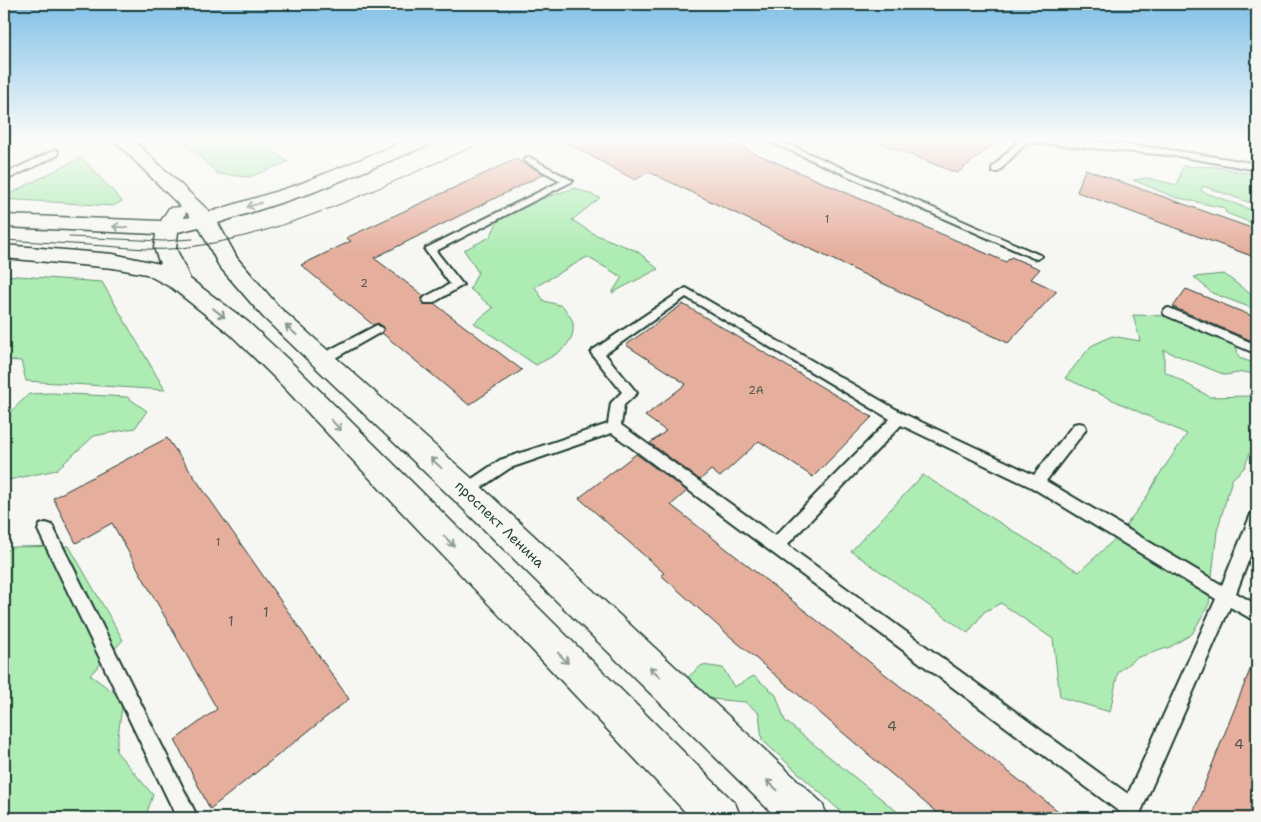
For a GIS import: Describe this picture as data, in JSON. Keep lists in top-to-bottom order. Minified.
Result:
{"streets":{"main road":["проспект Ленина"]},"house_numbers":["1","2","2А","1","1","1","4","4"]}
